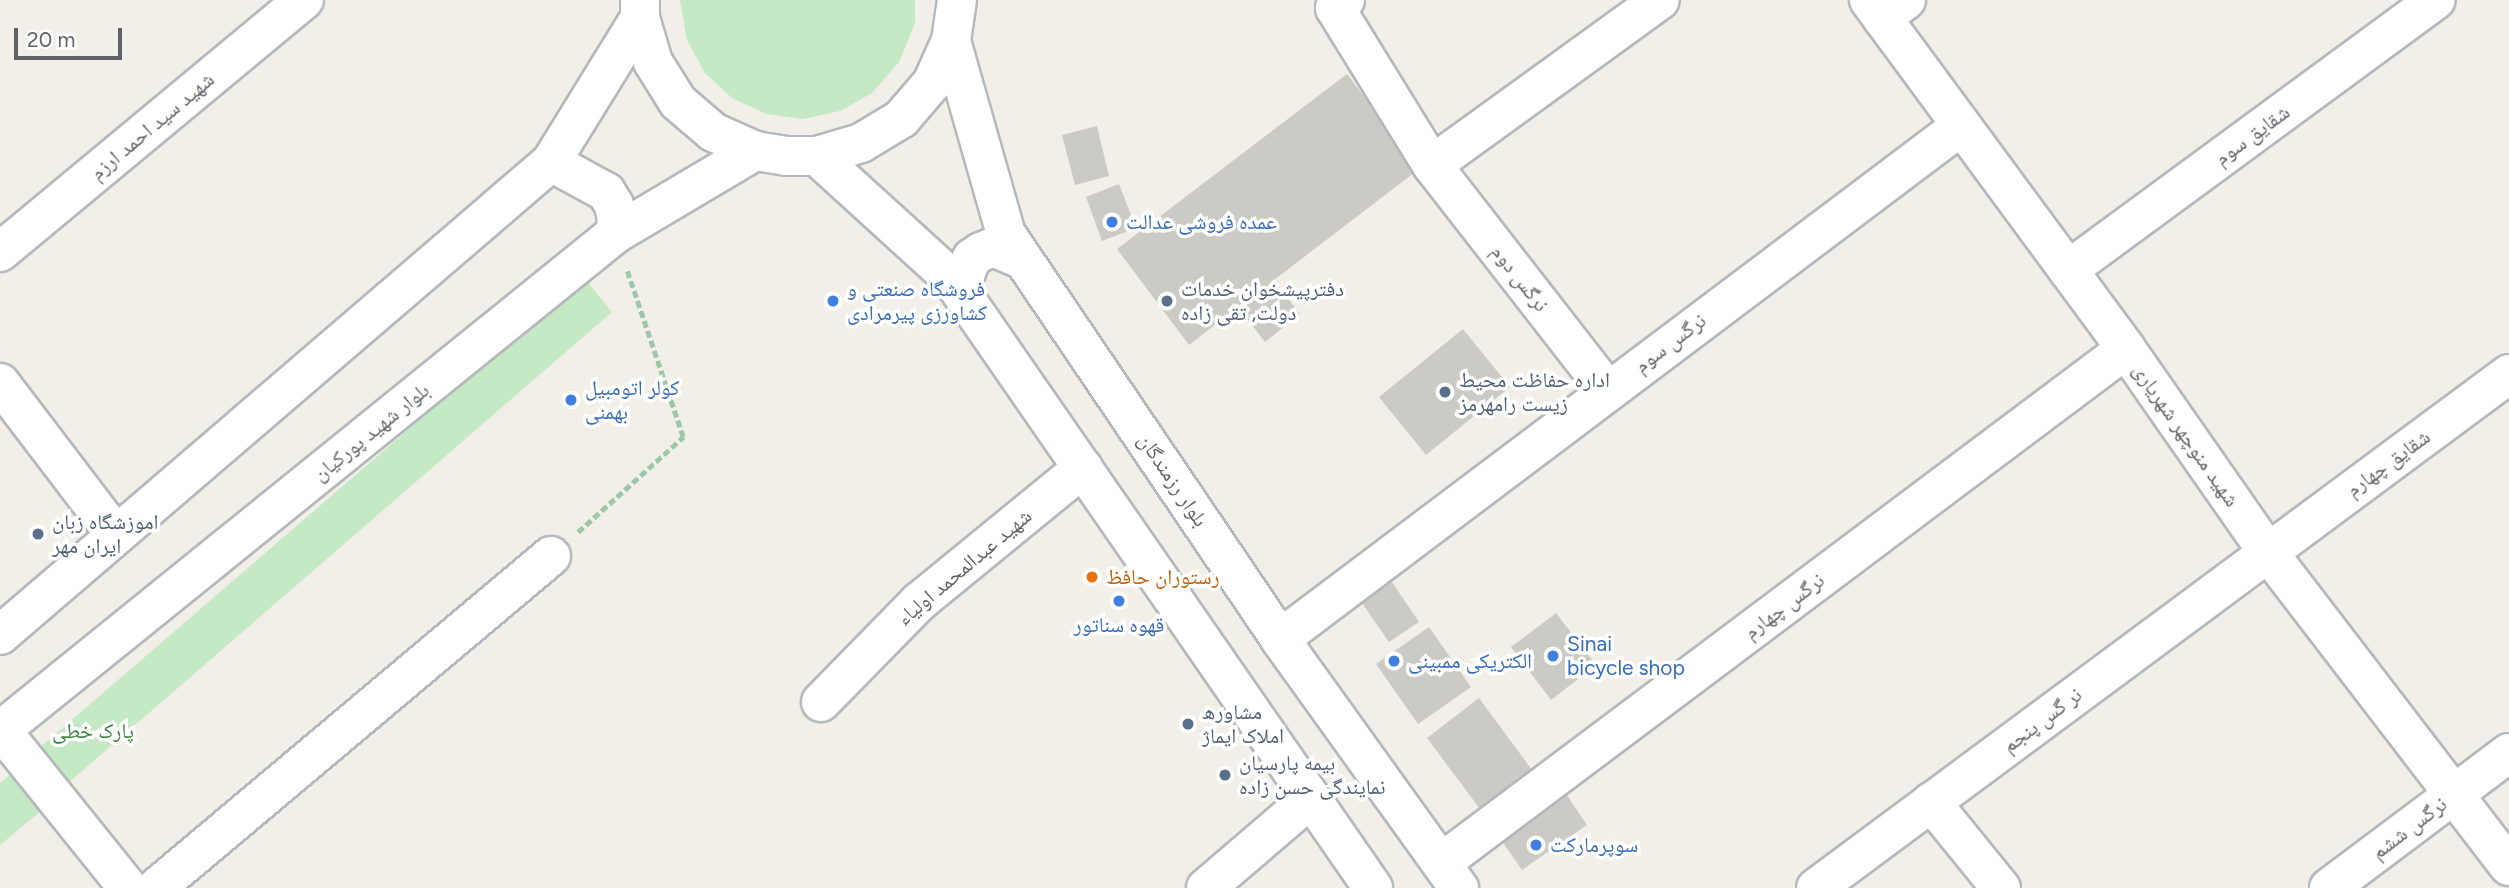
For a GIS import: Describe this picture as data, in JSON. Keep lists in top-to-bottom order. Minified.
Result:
{"streets":{"street":["شهید سید احمد ارزم","شقایق سوم","نرگس دوم","نرگس سوم","بلوار شهید پورکیان","شهید منوچهر شهریاری","شقایق چهارم","بلوار رزمندگان","شهید عبدالمحمد اولیاء","نرگس چهارم","نر گس پنجم","نرگس ششم"]},"crossings":[["شقایق سوم","شهید منوچهر شهریاری"],["نرگس دوم","نرگس سوم"],["نرگس سوم","شهید منوچهر شهریاری"],["نرگس سوم","بلوار رزمندگان"],["شهید منوچهر شهریاری","شقایق چهارم"],["شهید منوچهر شهریاری","نرگس چهارم"],["شهید منوچهر شهریاری","نر گس پنجم"],["شهید منوچهر شهریاری","نرگس ششم"],["شقایق چهارم","نر گس پنجم"],["بلوار رزمندگان","نرگس چهارم"]],"parks":["پارک خطی"],"places":["عمده فروشی عدالت","فروشگاه صنعتی و کشاورزی پیرمرادی","دفترپیشخوان خدمات دولت, تقی زاده","اداره حفاظت محیط زیست رامهرمز","کولر اتومبیل بهمنی","اموزشگاه زبان ایران مهر","رستوران حافظ","قهوه سناتور","Sinai bicycle shop","الکتریکی ممبینی","مشاور‌ه املاک ایماژ","بیمه پارسیان نمایندگی حسن زاده","سوپرمارکت"],"scale_bar":"20 m"}
